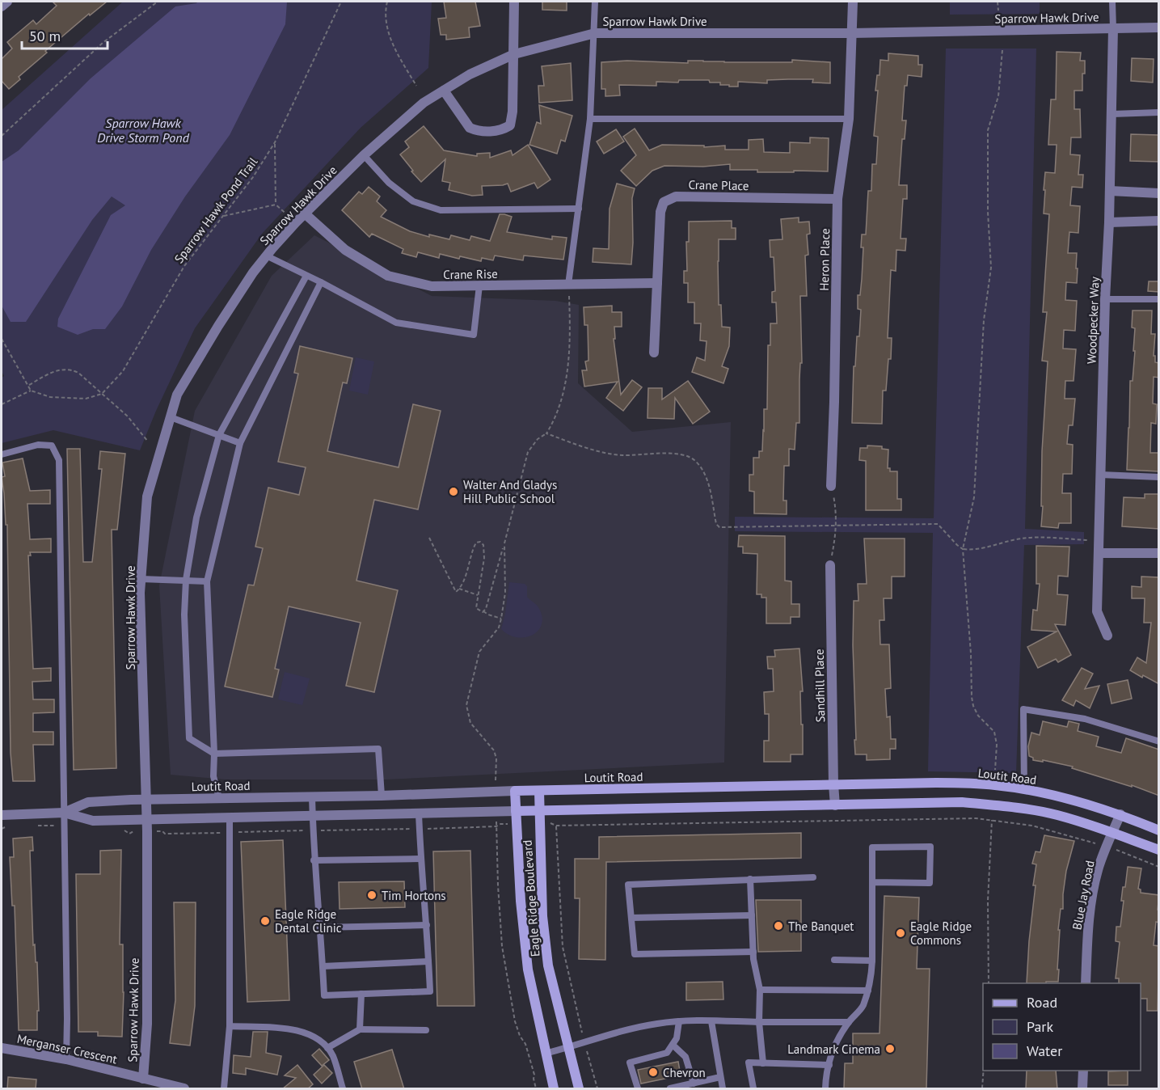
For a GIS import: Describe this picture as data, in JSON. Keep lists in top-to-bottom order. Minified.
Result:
{"streets":{"street":["Sparrow Hawk Drive","Crane Place","Heron Place","Crane Rise","Woodpecker Way","Sandhill Place","Loutit Road","Blue Jay Road","Eagle Ridge Boulevard","Merganser Crescent"],"path":["Sparrow Hawk Pond Trail"]},"crossings":[["Sparrow Hawk Drive","Heron Place"],["Sparrow Hawk Drive","Crane Rise"],["Sparrow Hawk Drive","Woodpecker Way"],["Sparrow Hawk Drive","Loutit Road"],["Sparrow Hawk Drive","Merganser Crescent"],["Crane Place","Heron Place"],["Crane Place","Crane Rise"],["Sandhill Place","Loutit Road"],["Loutit Road","Blue Jay Road"],["Loutit Road","Eagle Ridge Boulevard"]],"water":["Sparrow Hawk Drive Storm Pond"],"places":["Walter And Gladys Hill Public School","Tim Hortons","Eagle Ridge Dental Clinic","The Banquet","Eagle Ridge Commons","Landmark Cinema","Chevron"],"legend":["Road","Park","Water"],"scale_bar":"50 m"}
